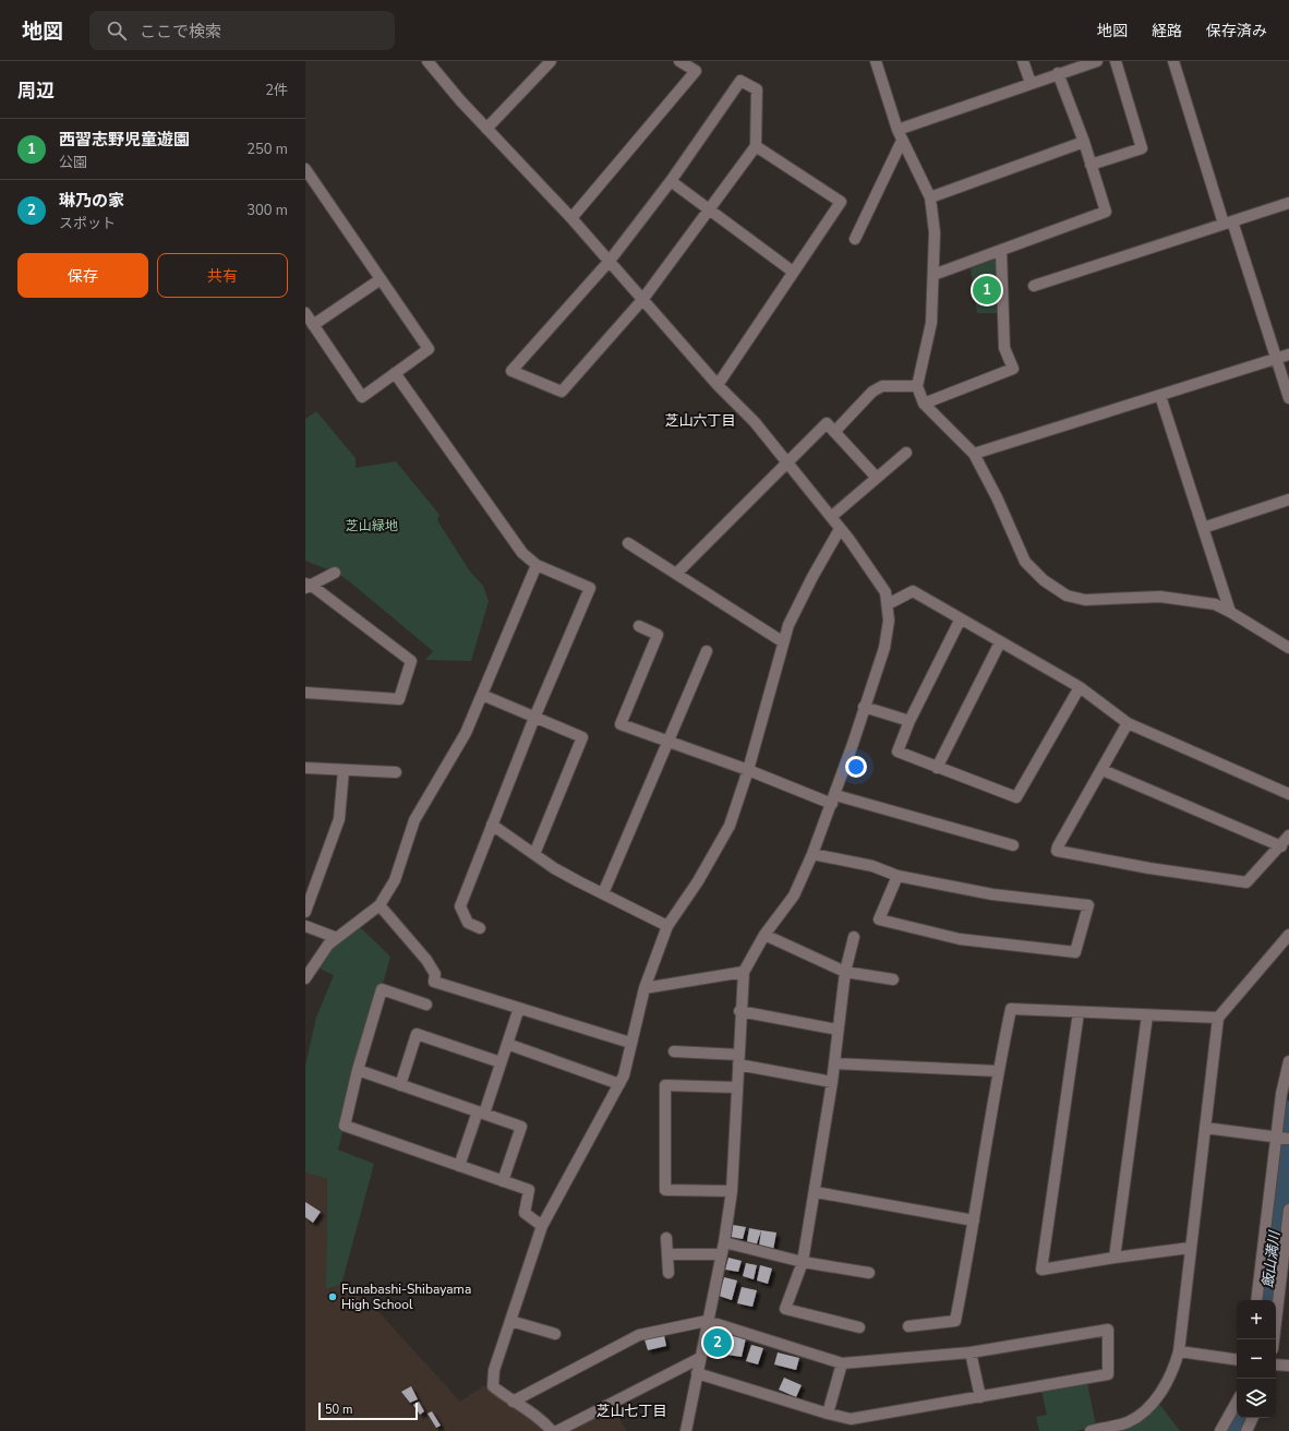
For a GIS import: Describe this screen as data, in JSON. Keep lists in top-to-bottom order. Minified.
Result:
{"districts":["芝山六丁目","芝山七丁目"],"water":["飯山満川"],"parks":["芝山緑地"],"places":["Funabashi-Shibayama High School"],"scale_bar":"50 m","page":{"header":"地図","search":"ここで検索","nav":["地図","経路","保存済み"],"heading":["周辺","2件"],"list":[{"mark":"1","name":"西習志野児童遊園","note":"公園","value":"250 m"},{"mark":"2","name":"琳乃の家","note":"スポット","value":"300 m"}],"buttons":["保存","共有"],"pins":["1","2"],"map_buttons":["+","−"],"scale":"50 m"}}
